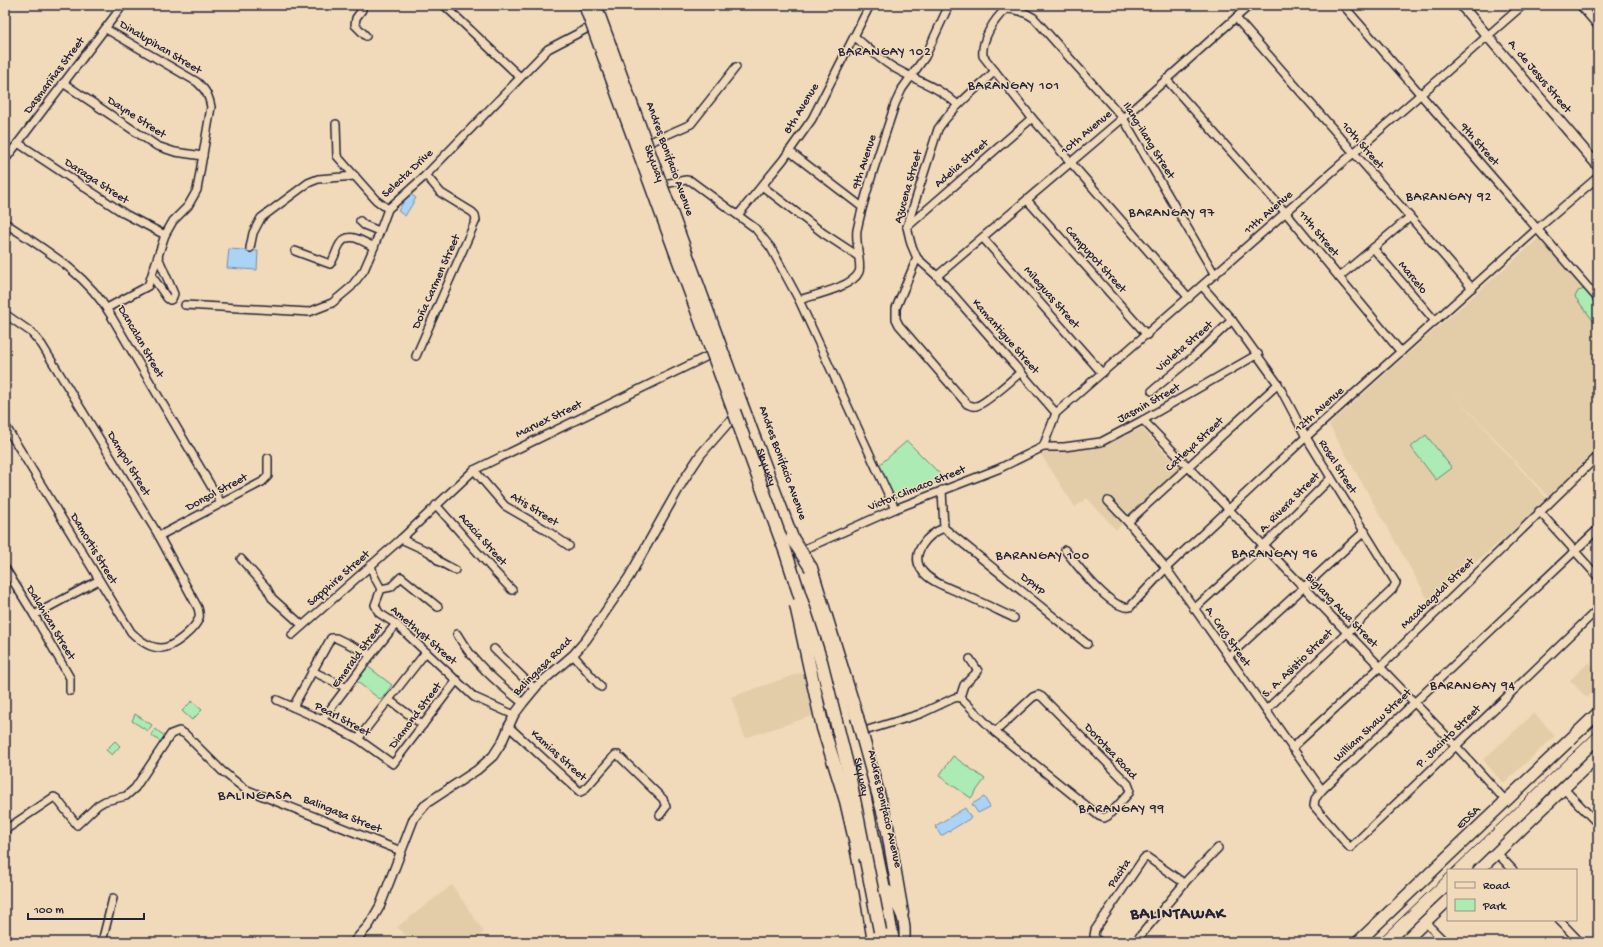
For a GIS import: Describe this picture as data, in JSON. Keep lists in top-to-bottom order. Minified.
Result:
{"streets":{"highway":["Skyway","EDSA"],"main road":["A. de Jesus Street","Andres Bonifacio Avenue"],"street":["Dinalupihan Street","Dasmariñas Street","8th Avenue","Dayne Street","10th Avenue","Ilang-ilang Street","9th Street","10th Street","9th Avenue","Adelia Street","Selecta Drive","Daraga Street","Azucena Street","11th Avenue","11th Street","Campupot Street","Marcelo","Doña Carmen Street","Mileguas Street","Kamantigue Street","Dancalan Street","Violeta Street","Jasmin Street","12th Avenue","Marvex Street","Catleya Street","Dampol Street","Rosal Street","Victor Climaco Street","Donsol Street","A. Rivera Street","Atis Street","Acacia Street","Damortis Street","Sapphire Street","DPHP","Macabagdal Street","Biglang Awa Street","Dalahican Street","Amethyst Street","A. Cruz Street","Emerald Street","S. A. Asistio Street","Balingasa Road","Diamond Street","Pearl Street","William Shaw Street","P. Jacinto Street","Dorotea Road","Kamias Street","Balingasa Street","Pacita"]},"crossings":[["Dinalupihan Street","Dasmariñas Street"],["Dinalupihan Street","Dayne Street"],["Dinalupihan Street","Daraga Street"],["Dinalupihan Street","Dancalan Street"],["Dasmariñas Street","Dayne Street"],["Dasmariñas Street","Daraga Street"],["A. de Jesus Street","11th Avenue"],["10th Avenue","Ilang-ilang Street"],["10th Avenue","10th Street"],["10th Avenue","11th Street"],["10th Avenue","Campupot Street"],["10th Avenue","Mileguas Street"],["10th Avenue","Kamantigue Street"],["Ilang-ilang Street","Azucena Street"],["Ilang-ilang Street","11th Avenue"],["9th Street","11th Avenue"],["9th Street","12th Avenue"],["10th Street","11th Avenue"],["10th Street","12th Avenue"],["Andres Bonifacio Avenue","Selecta Drive"],["Andres Bonifacio Avenue","Marvex Street"],["Andres Bonifacio Avenue","Victor Climaco Street"],["Adelia Street","Azucena Street"],["Selecta Drive","Doña Carmen Street"],["Azucena Street","Kamantigue Street"],["11th Avenue","11th Street"],["11th Avenue","Campupot Street"],["11th Avenue","Mileguas Street"],["11th Avenue","Kamantigue Street"],["11th Avenue","Jasmin Street"],["11th Avenue","Rosal Street"],["11th Avenue","Victor Climaco Street"],["11th Street","12th Avenue"],["Marcelo","12th Avenue"],["Dancalan Street","Donsol Street"],["Violeta Street","Rosal Street"],["Jasmin Street","Rosal Street"],["Jasmin Street","Victor Climaco Street"],["Jasmin Street","Biglang Awa Street"],["12th Avenue","Rosal Street"],["12th Avenue","Biglang Awa Street"],["12th Avenue","A. Cruz Street"],["Marvex Street","Atis Street"],["Marvex Street","Acacia Street"],["Marvex Street","Sapphire Street"],["Catleya Street","Rosal Street"],["Catleya Street","Biglang Awa Street"],["Catleya Street","A. Cruz Street"],["Dampol Street","Donsol Street"],["Dampol Street","Damortis Street"],["Rosal Street","A. Rivera Street"],["Rosal Street","S. A. Asistio Street"],["A. Rivera Street","Biglang Awa Street"],["A. Rivera Street","A. Cruz Street"],["Macabagdal Street","Biglang Awa Street"],["Macabagdal Street","A. Cruz Street"],["Biglang Awa Street","S. A. Asistio Street"],["Biglang Awa Street","William Shaw Street"],["Biglang Awa Street","P. Jacinto Street"],["Biglang Awa Street","EDSA"],["Amethyst Street","Emerald Street"],["Amethyst Street","Balingasa Road"],["Amethyst Street","Diamond Street"],["A. Cruz Street","S. A. Asistio Street"],["A. Cruz Street","William Shaw Street"],["Emerald Street","Pearl Street"],["Balingasa Road","Kamias Street"],["Balingasa Road","Balingasa Street"],["Diamond Street","Pearl Street"],["William Shaw Street","P. Jacinto Street"]],"districts":["BARANGAY 102","BARANGAY 101","BARANGAY 92","BARANGAY 97","BARANGAY 96","BARANGAY 100","BARANGAY 94","BALINGASA","BARANGAY 99","BALINTAWAK"],"legend":["Road","Park"],"scale_bar":"100 m"}
